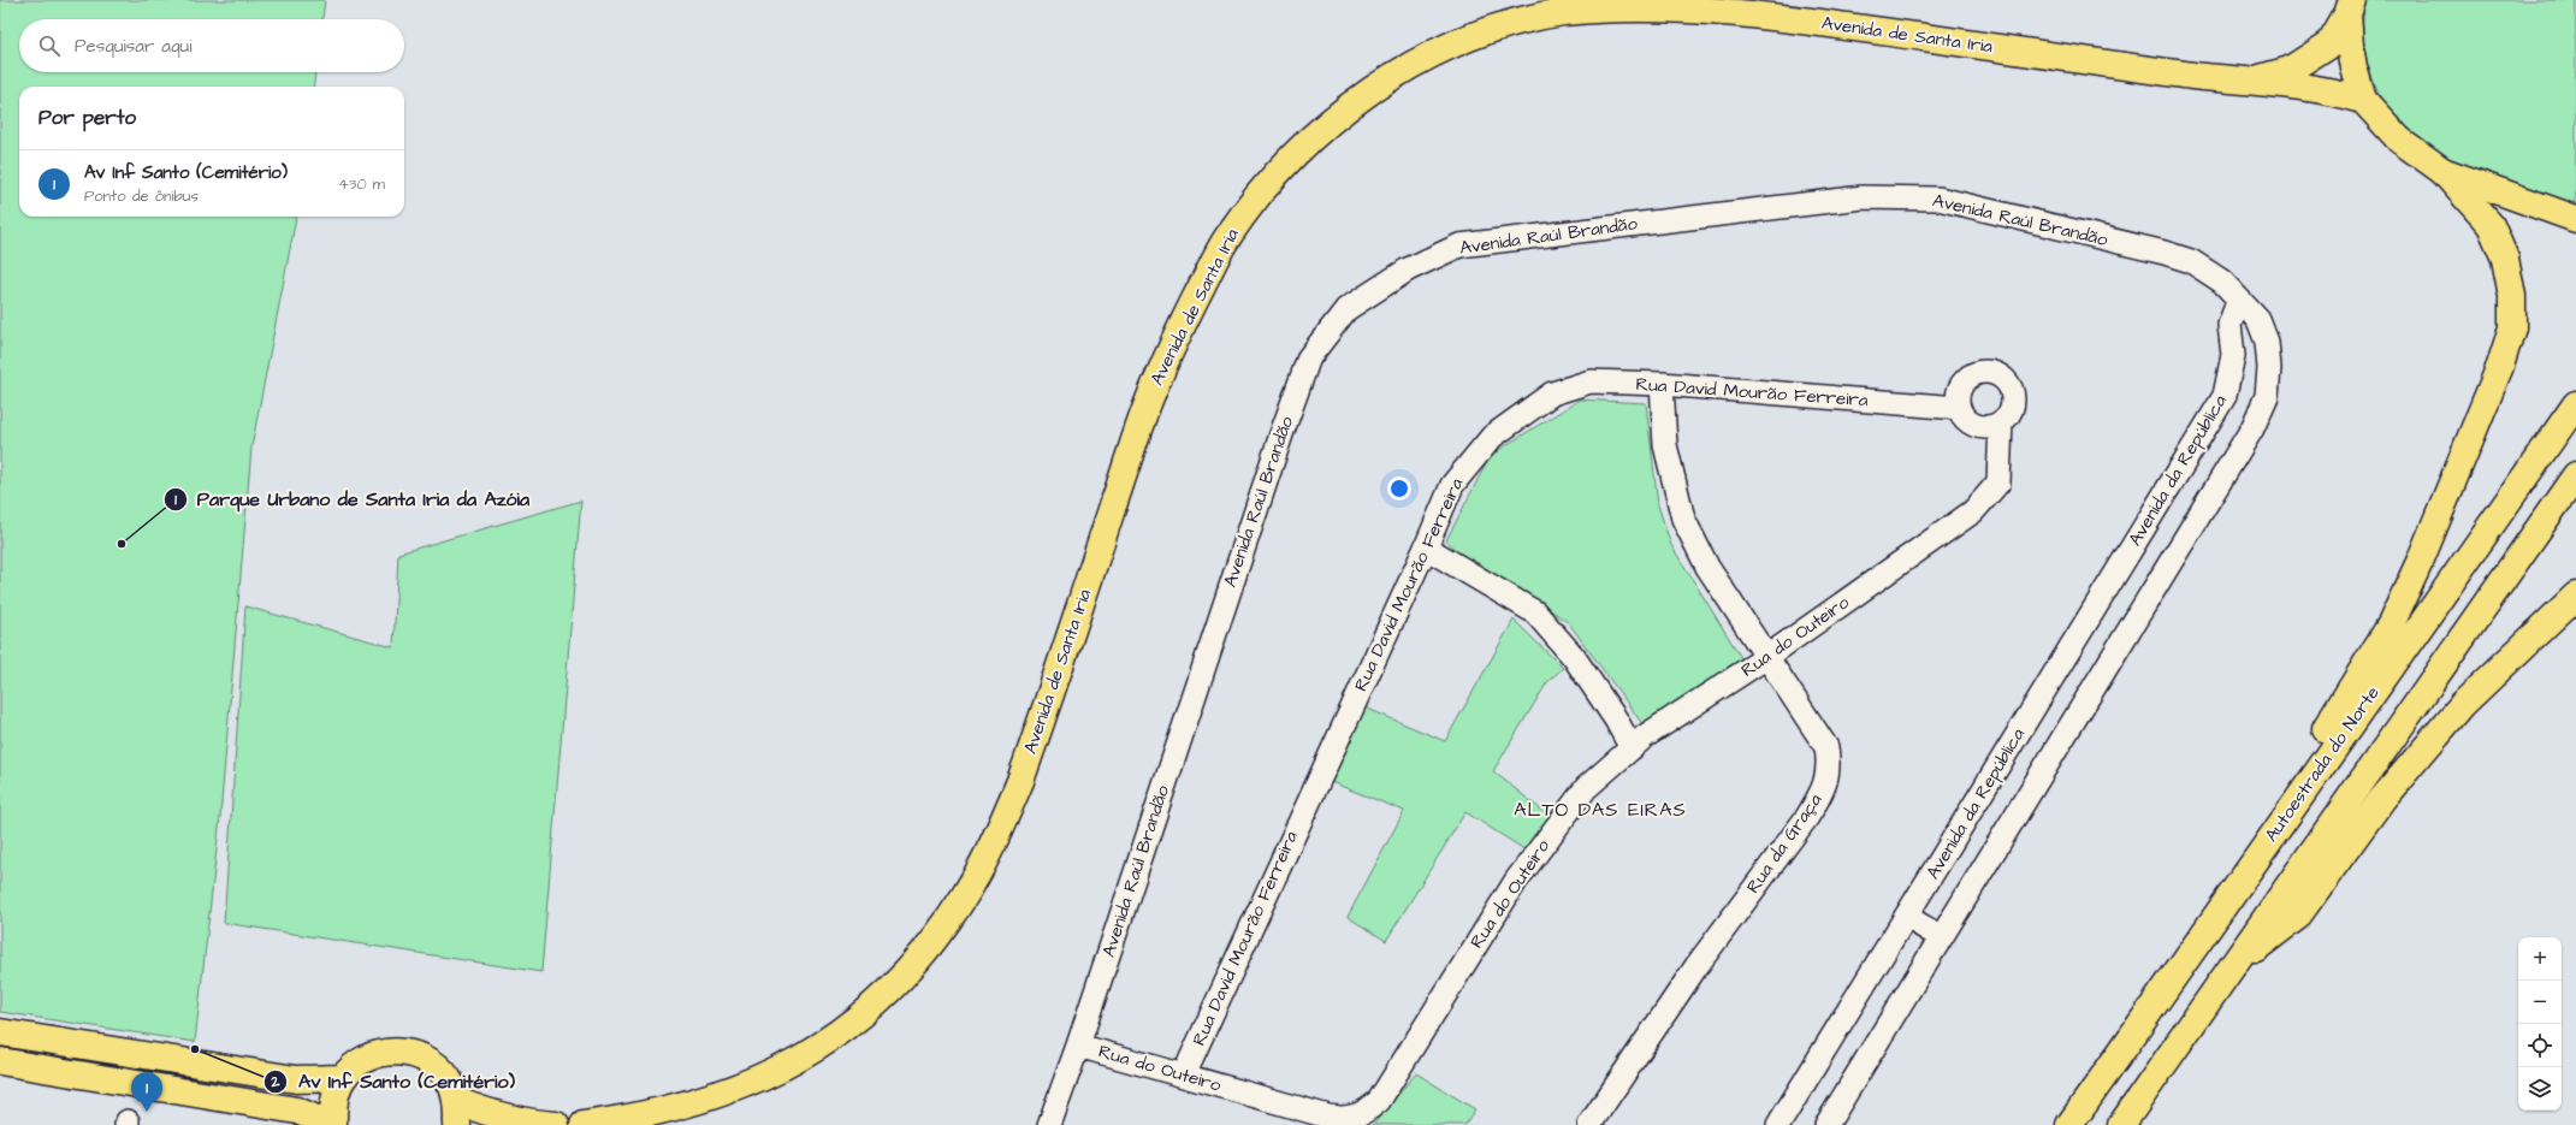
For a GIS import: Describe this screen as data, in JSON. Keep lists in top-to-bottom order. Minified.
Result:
{"streets":{"main road":["Avenida de Santa Iria","Autoestrada do Norte"],"street":["Avenida Raúl Brandão","Rua David Mourão Ferreira","Avenida da República","Rua do Outeiro","Rua da Graça"]},"crossings":[["Avenida Raúl Brandão","Avenida da República"],["Avenida Raúl Brandão","Rua do Outeiro"],["Rua David Mourão Ferreira","Rua do Outeiro"],["Rua David Mourão Ferreira","Rua da Graça"],["Rua do Outeiro","Rua da Graça"]],"districts":["ALTO DAS EIRAS"],"places":["Parque Urbano de Santa Iria da Azóia","Av Inf Santo (Cemitério)"],"page":{"search":"Pesquisar aqui","heading":"Por perto","list":[{"mark":"1","name":"Av Inf Santo (Cemitério)","note":"Ponto de ônibus","value":"430 m"}],"map_buttons":["+","−"],"pins":"1"}}
